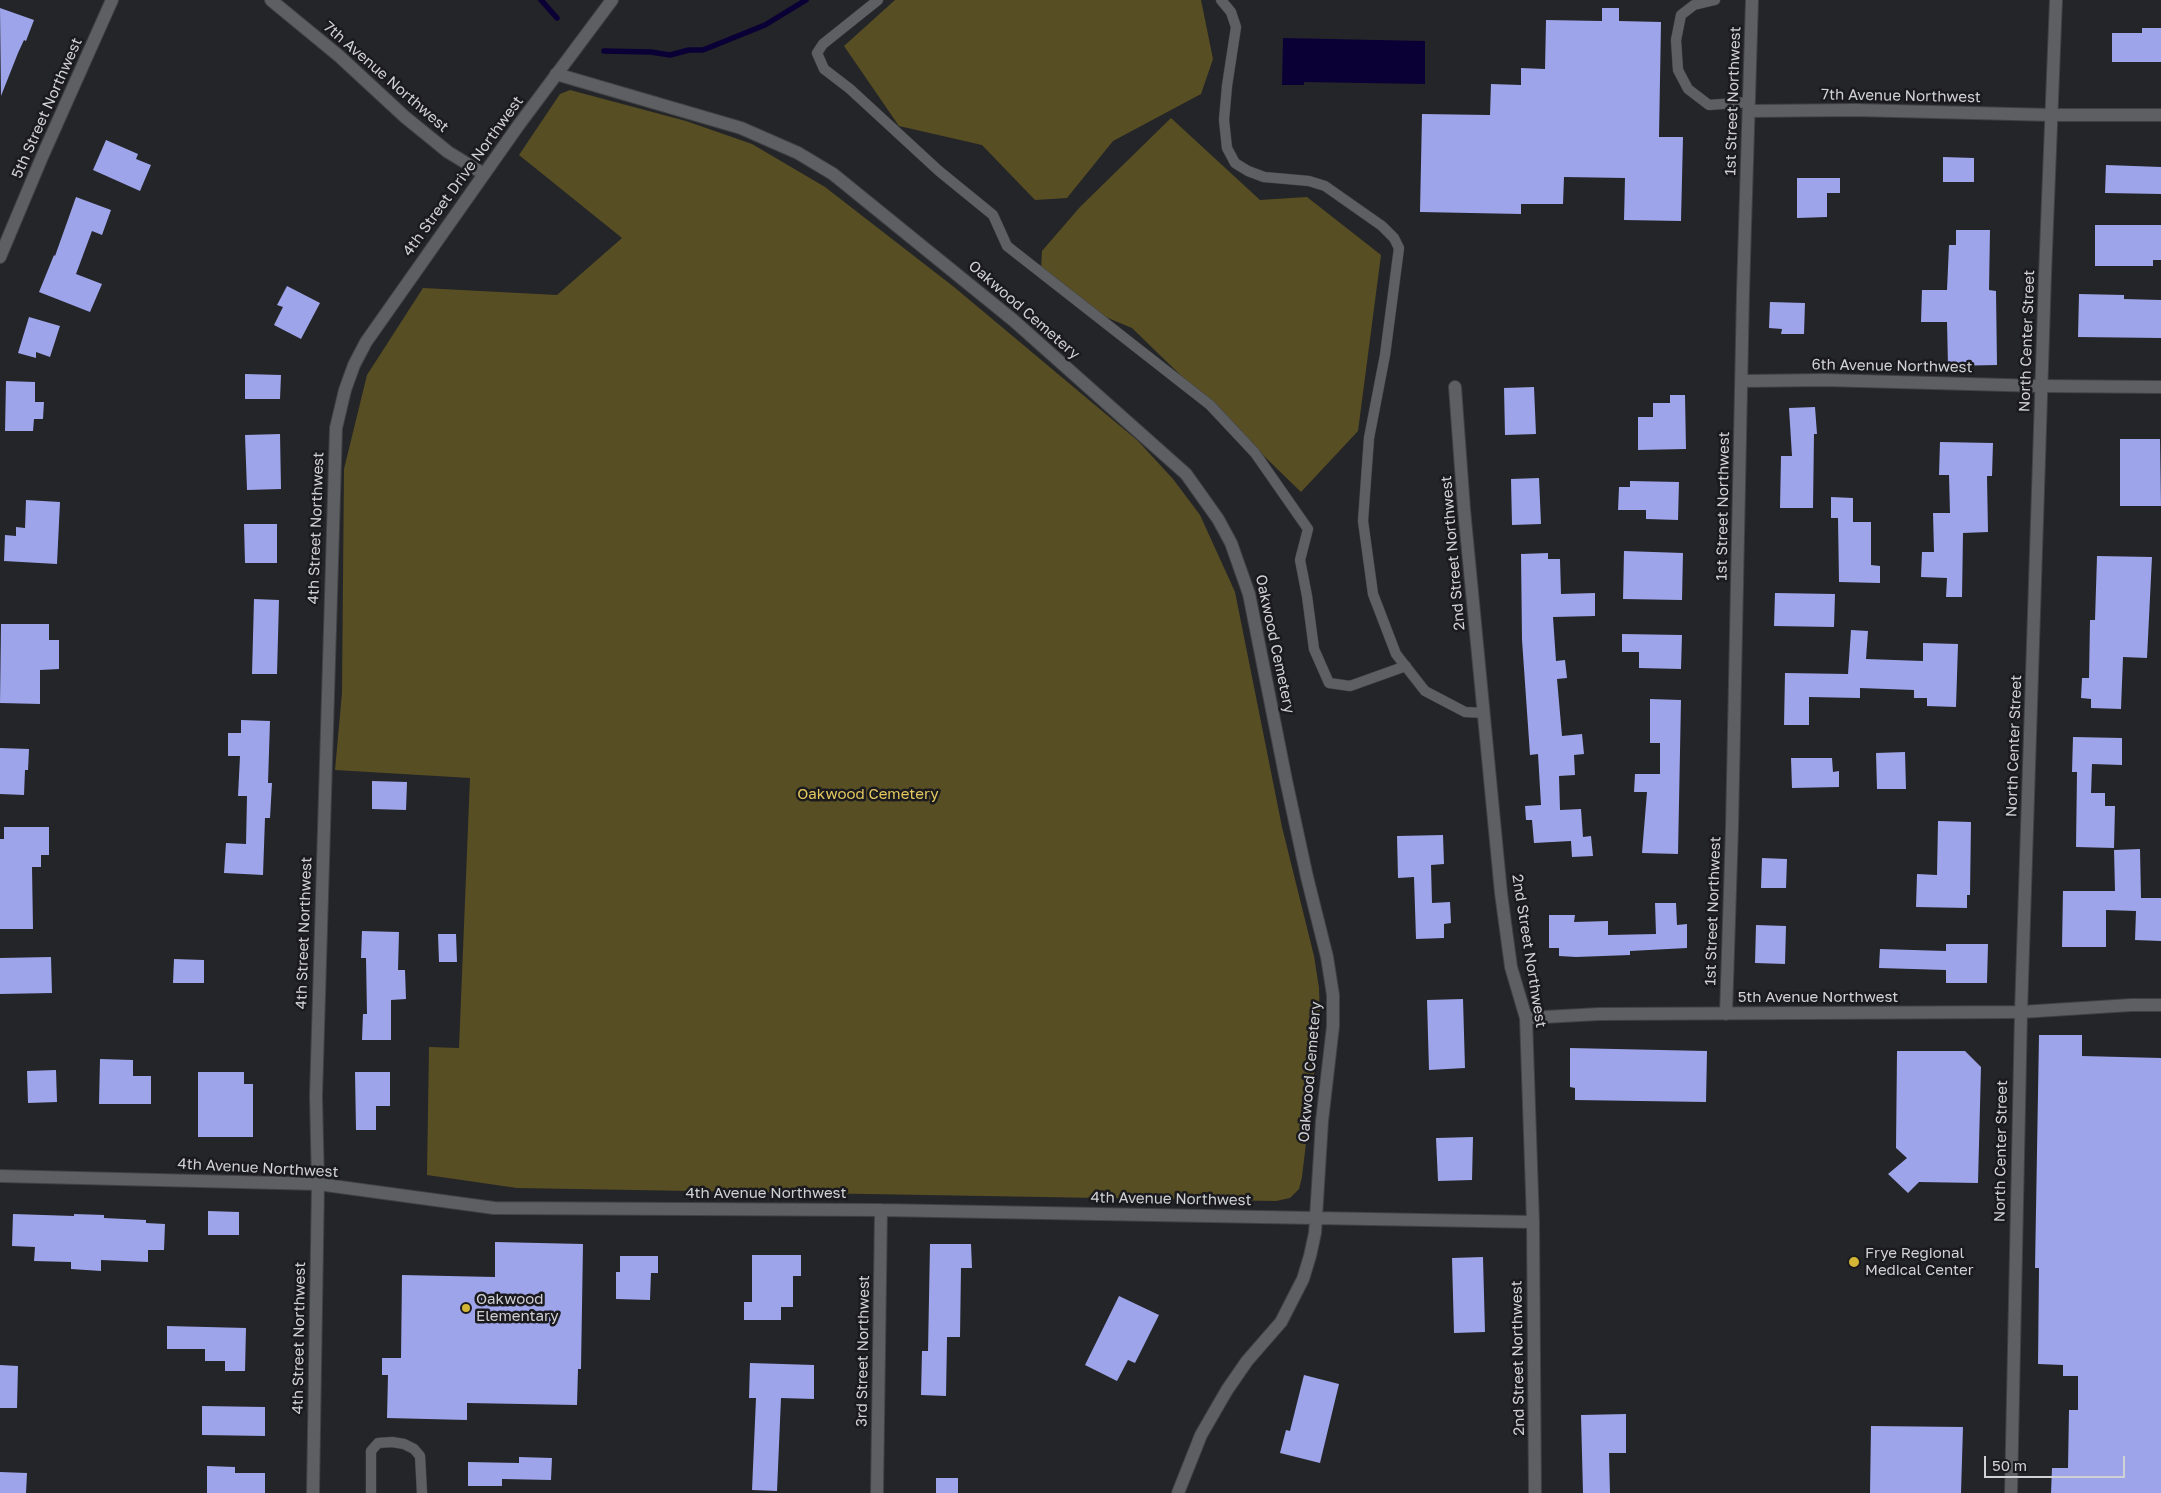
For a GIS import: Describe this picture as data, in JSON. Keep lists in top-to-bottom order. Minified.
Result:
{"streets":{"street":["7th Avenue Northwest","1st Street Northwest","5th Street Northwest","4th Street Drive Northwest","Oakwood Cemetery","North Center Street","6th Avenue Northwest","4th Street Northwest","2nd Street Northwest","5th Avenue Northwest","4th Avenue Northwest","3rd Street Northwest"]},"crossings":[["7th Avenue Northwest","1st Street Northwest"],["7th Avenue Northwest","4th Street Drive Northwest"],["7th Avenue Northwest","North Center Street"],["1st Street Northwest","6th Avenue Northwest"],["1st Street Northwest","5th Avenue Northwest"],["4th Street Drive Northwest","Oakwood Cemetery"],["4th Street Drive Northwest","4th Street Northwest"],["Oakwood Cemetery","4th Avenue Northwest"],["North Center Street","6th Avenue Northwest"],["North Center Street","5th Avenue Northwest"],["4th Street Northwest","4th Avenue Northwest"],["2nd Street Northwest","5th Avenue Northwest"],["2nd Street Northwest","4th Avenue Northwest"],["4th Avenue Northwest","3rd Street Northwest"]],"parks":["Oakwood Cemetery"],"places":["Frye Regional Medical Center","Oakwood Elementary"],"scale_bar":"50 m"}
